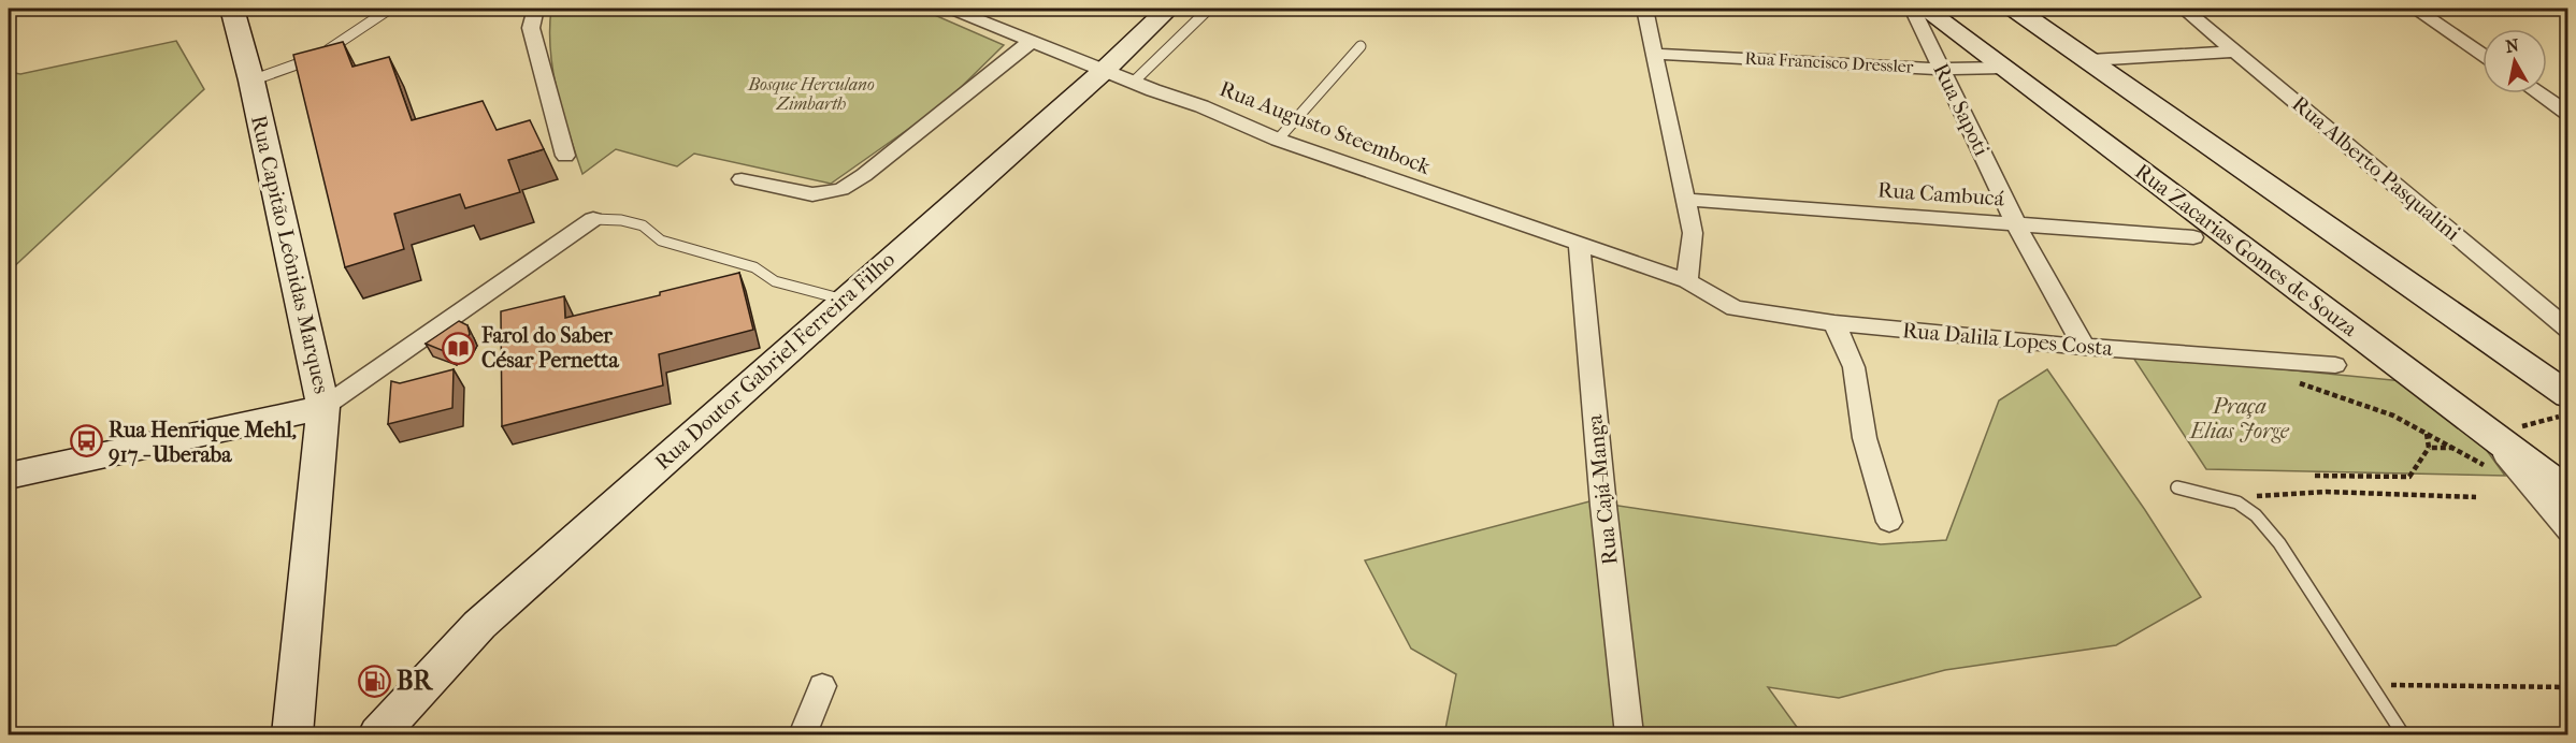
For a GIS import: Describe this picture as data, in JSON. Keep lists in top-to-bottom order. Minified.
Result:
{"streets":{"main road":["Rua Zacarias Gomes de Souza","Rua Capitão Leônidas Marques","Rua Doutor Gabriel Ferreira Filho"],"street":["Rua Francisco Dressler","Rua Sapoti","Rua Augusto Steembock","Rua Alberto Pasqualini","Rua Cambucá","Rua Dalila Lopes Costa","Rua Cajá-Manga"]},"crossings":[["Rua Francisco Dressler","Rua Sapoti"],["Rua Francisco Dressler","Rua Zacarias Gomes de Souza"],["Rua Sapoti","Rua Cambucá"],["Rua Sapoti","Rua Dalila Lopes Costa"],["Rua Augusto Steembock","Rua Dalila Lopes Costa"],["Rua Augusto Steembock","Rua Doutor Gabriel Ferreira Filho"],["Rua Augusto Steembock","Rua Cajá-Manga"]],"parks":["Bosque Herculano Zimbarth","Praça Elias Jorge"],"places":{"library":["Farol do Saber César Pernetta"],"bus stop":["Rua Henrique Mehl, 917 - Uberaba"],"fuel station":["BR"]},"north":"top"}
